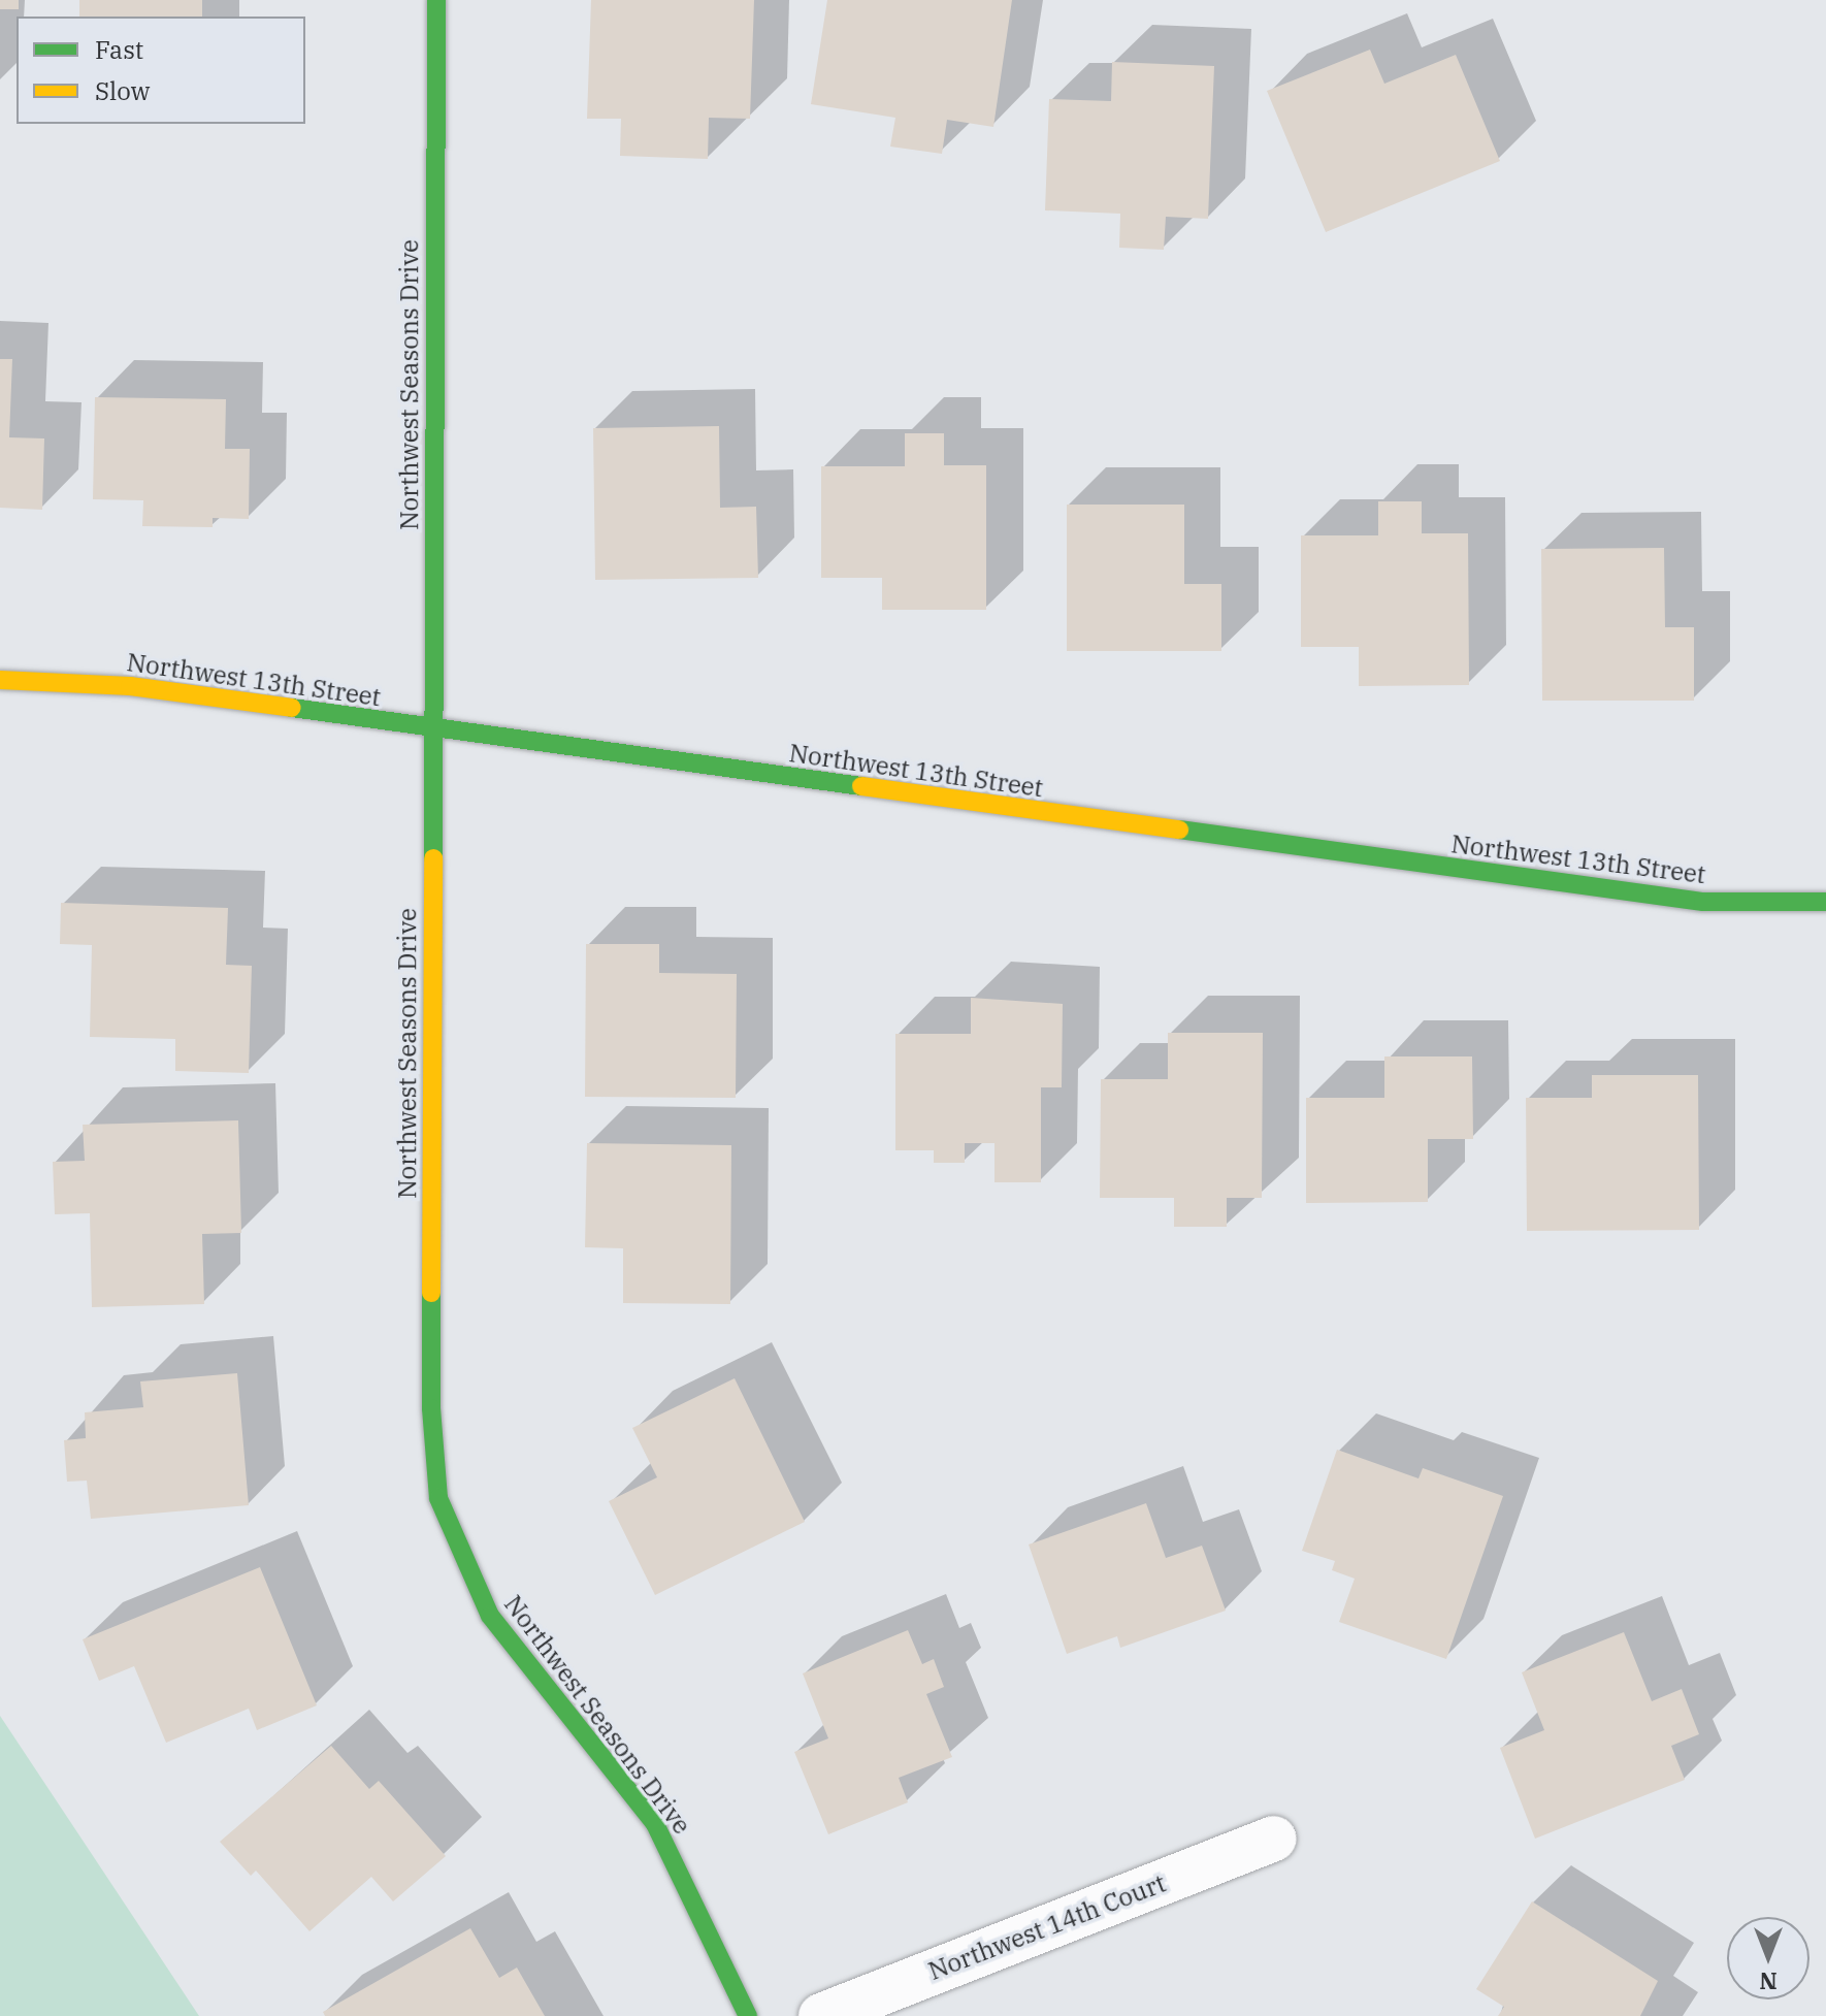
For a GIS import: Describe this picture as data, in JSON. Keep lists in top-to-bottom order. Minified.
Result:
{"streets":{"street":["Northwest Seasons Drive","Northwest 13th Street","Northwest 14th Court"]},"crossings":[["Northwest Seasons Drive","Northwest 13th Street"]],"legend":["Fast","Slow"],"north":"bottom"}
